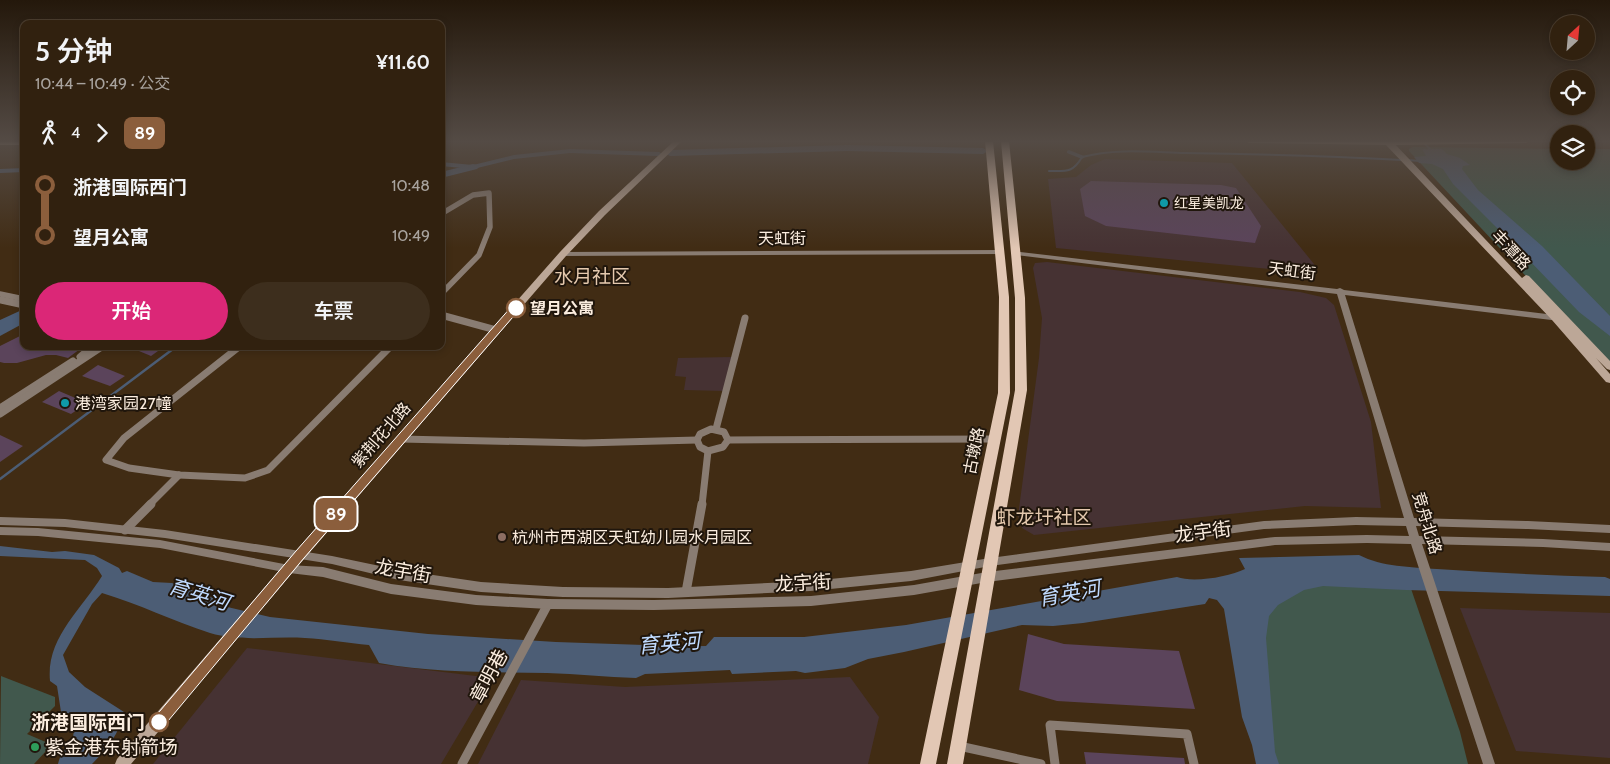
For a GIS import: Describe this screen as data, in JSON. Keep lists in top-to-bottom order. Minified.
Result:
{"streets":{"main road":["丰潭路","紫荆花北路","古墩路"],"street":["天虹街","竞舟北路","龙宇街","章明巷"]},"crossings":[["天虹街","丰潭路"],["天虹街","紫荆花北路"],["天虹街","古墩路"],["天虹街","竞舟北路"],["紫荆花北路","龙宇街"],["古墩路","龙宇街"],["竞舟北路","龙宇街"],["龙宇街","章明巷"]],"districts":["水月社区","虾龙圩社区"],"water":["育英河"],"places":["红星美凯龙","望月公寓","港湾家园27幢","杭州市西湖区天虹幼儿园水月园区","浙港国际西门","紫金港东射箭场"],"lines":["bus line 89"],"north":"top right","page":{"on_map":"89","heading":["5 分钟","10:44 – 10:49 · 公交","¥11.60"],"legs":["4","89"],"list":[{"name":"浙港国际西门","value":"10:48"},{"name":"望月公寓","value":"10:49"}],"buttons":["开始","车票"]}}
